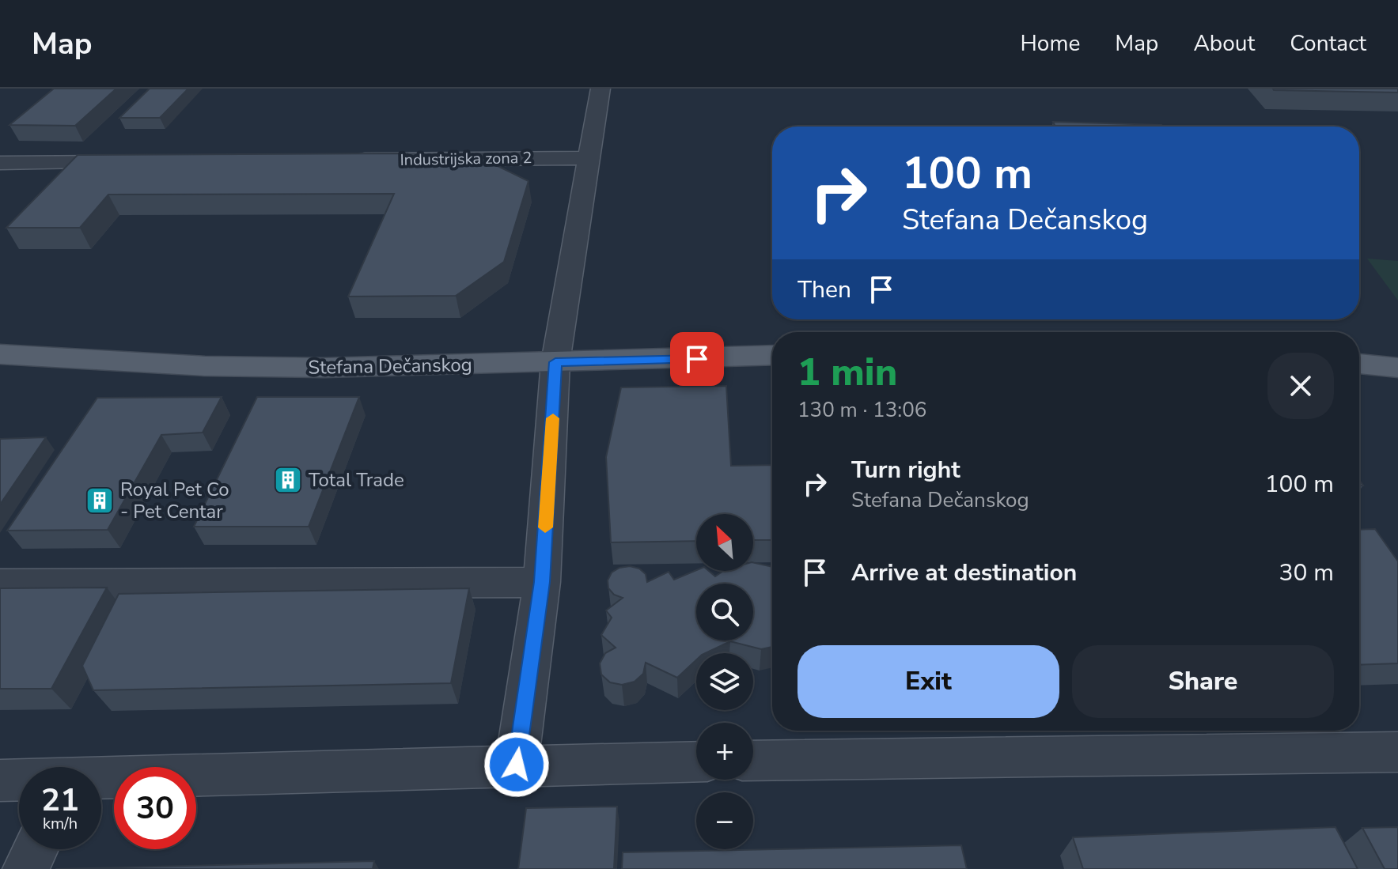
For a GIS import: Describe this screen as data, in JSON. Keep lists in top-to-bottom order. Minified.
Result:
{"streets":{"main road":["Stefana Dečanskog"],"street":["Industrijska zona 2"]},"places":{"building":["Total Trade","Royal Pet Co - Pet Centar"]},"north":"top left","page":{"header":"Map","nav":["Home","Map","About","Contact"],"turn":["100 m","Stefana Dečanskog"],"then":"Then","heading":["1 min","130 m · 13:06"],"list":[{"name":"Turn right","note":"Stefana Dečanskog","value":"100 m"},{"name":"Arrive at destination","value":"30 m"}],"map_buttons":["+","−"],"buttons":["Exit","Share"],"speed":"21 km/h","limit":"30"}}
